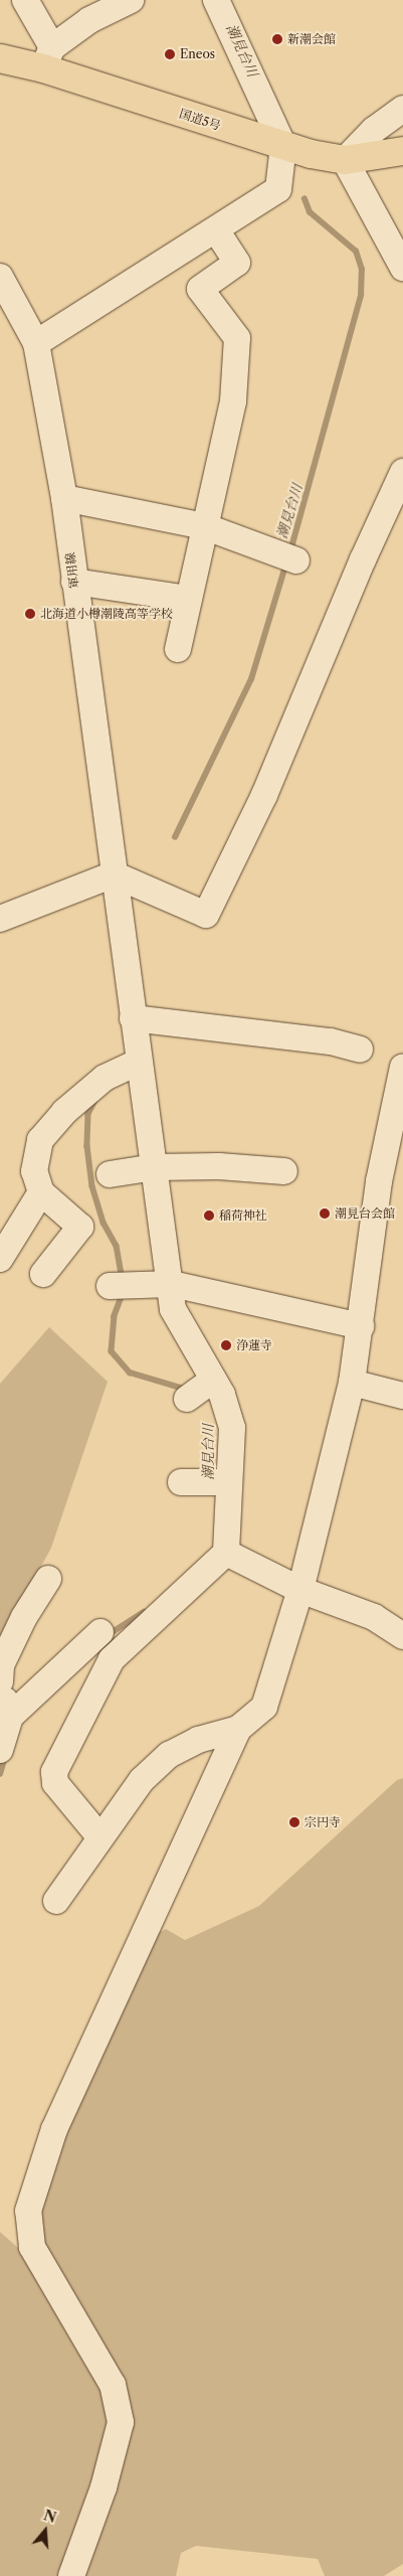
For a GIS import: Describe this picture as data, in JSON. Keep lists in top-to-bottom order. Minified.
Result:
{"streets":{"highway":["国道5号"],"street":["軍用線"]},"water":["潮見台川"],"places":["新潮会館","Eneos","北海道小樽潮陵高等学校","潮見台会館","稲荷神社","浄蓮寺","宗円寺"],"north":"top"}
